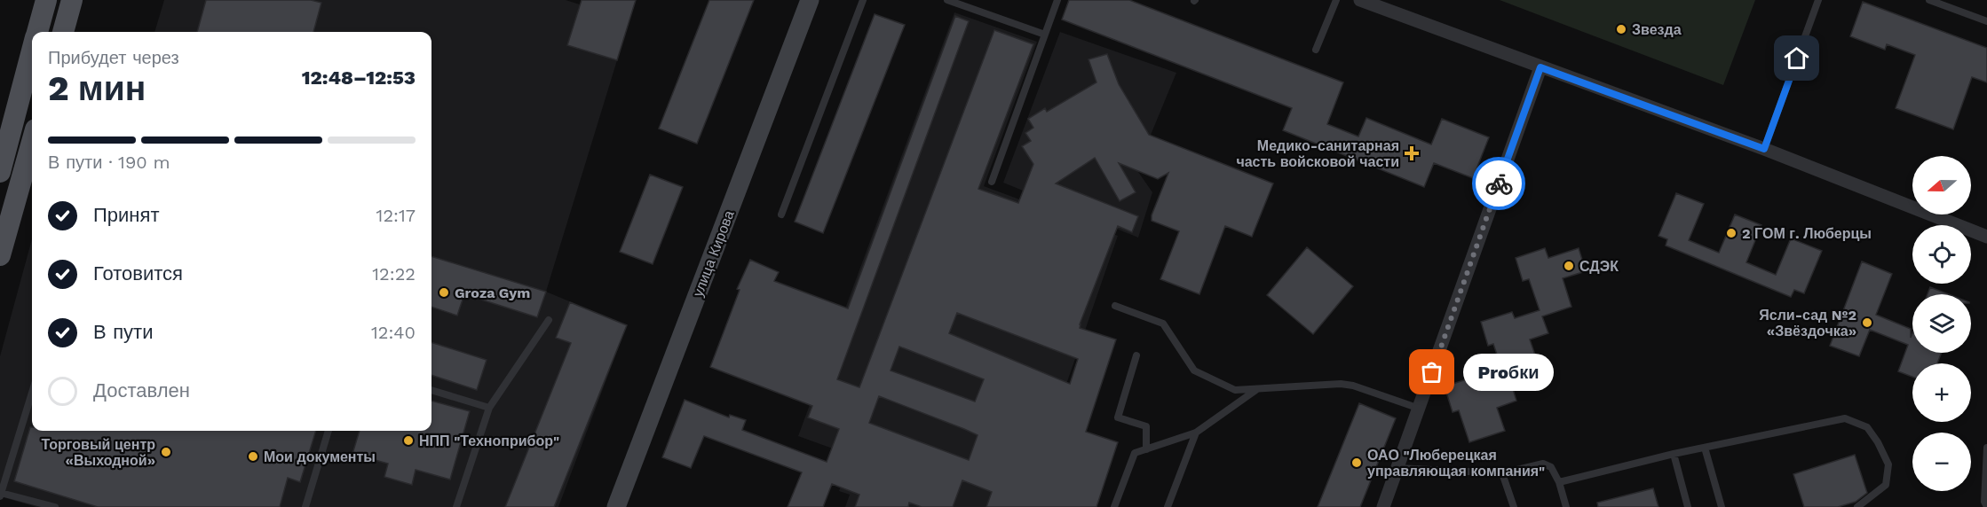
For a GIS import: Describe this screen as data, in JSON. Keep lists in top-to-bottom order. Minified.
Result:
{"streets":{"main road":["улица Кирова"]},"places":{"other":["Звезда","2 ГОМ г. Люберцы","СДЭК","Groza Gym","Ясли-сад №2 «Звёздочка»","Proбки","НПП \"Техноприбор\"","Торговый центр «Выходной»","Мои документы","ОАО \"Люберецкая управляющая компания\""],"health":["Медико-санитарная часть войсковой части"]},"north":"left","page":{"heading":["2 мин","Прибудет через","12:48–12:53"],"bar":"В пути · 190 m","map_buttons":["+","−"],"list":[["Принят","12:17"],["Готовится","12:22"],["В пути","12:40"],"Доставлен"],"bubble":"Proбки"}}
